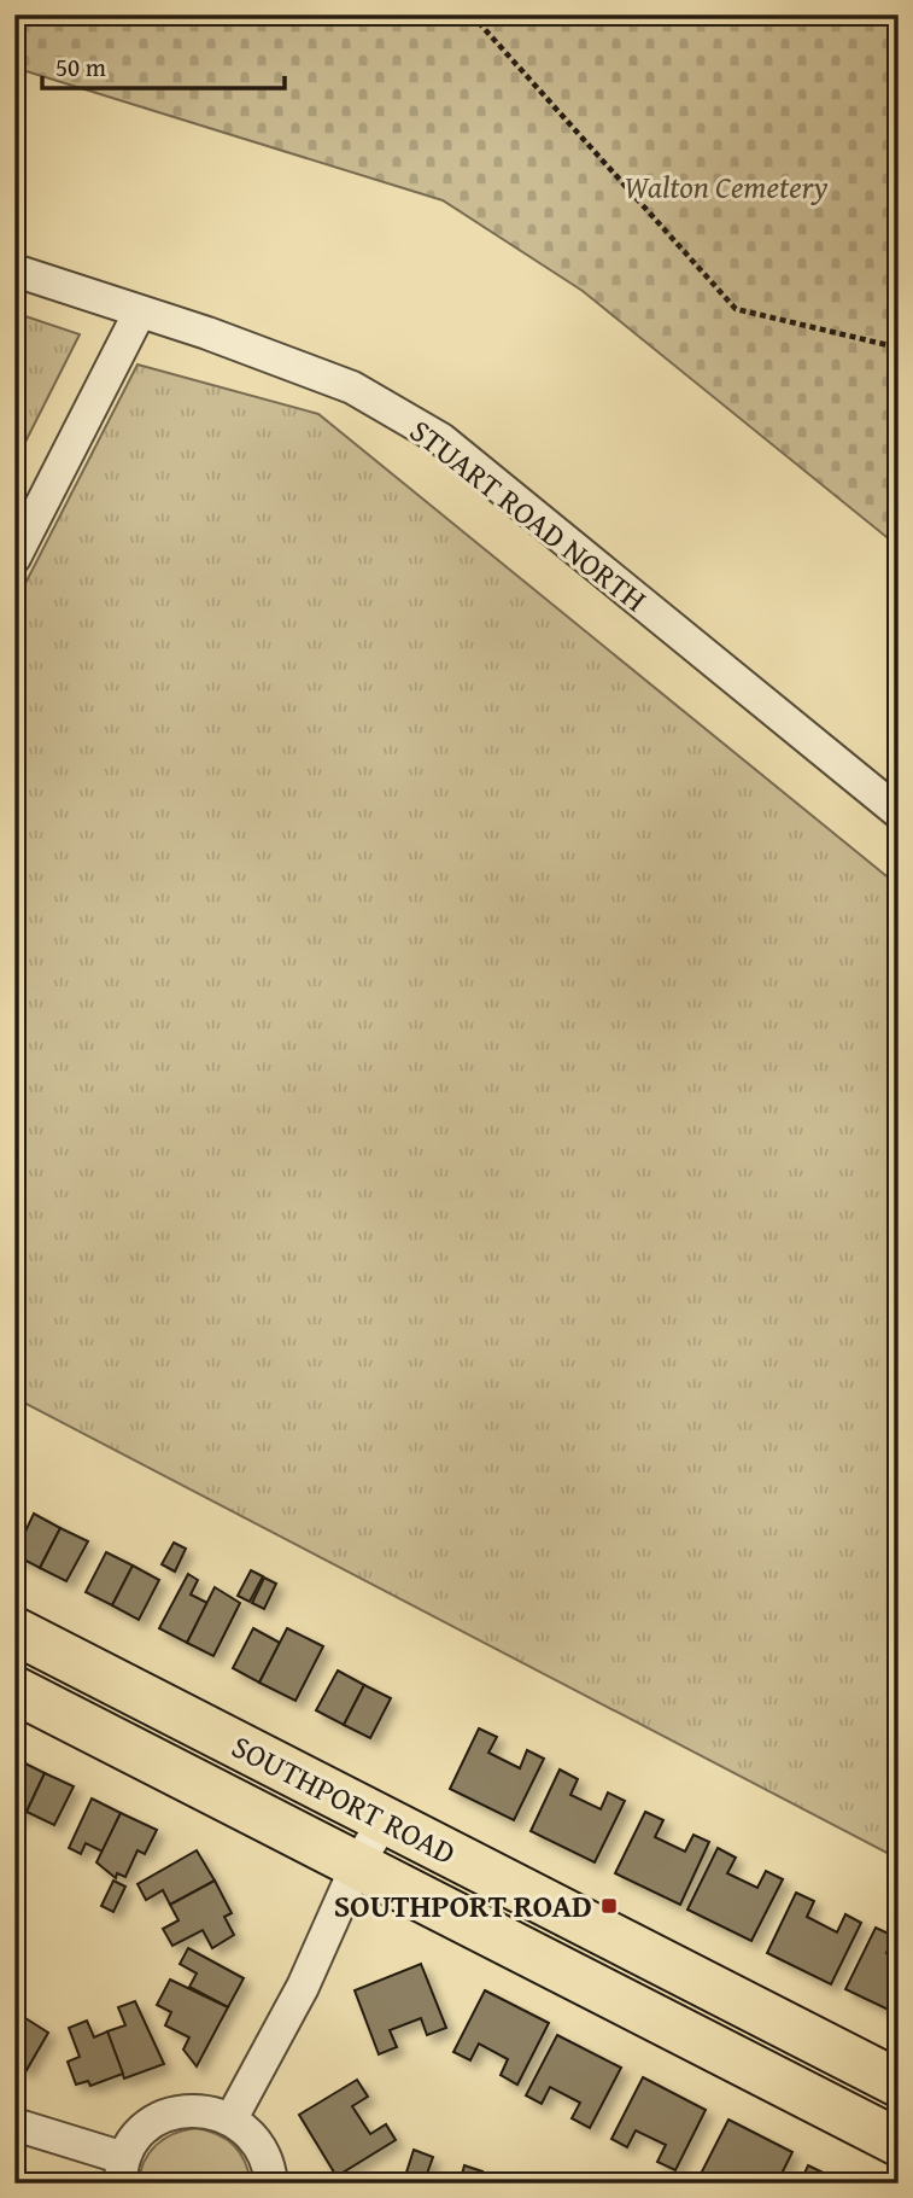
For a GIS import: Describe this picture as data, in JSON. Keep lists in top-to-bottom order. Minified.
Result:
{"streets":{"main road":["SOUTHPORT ROAD"],"street":["STUART ROAD NORTH"]},"parks":["Walton Cemetery"],"places":{"transit":["SOUTHPORT ROAD"]},"scale_bar":"50 m"}
